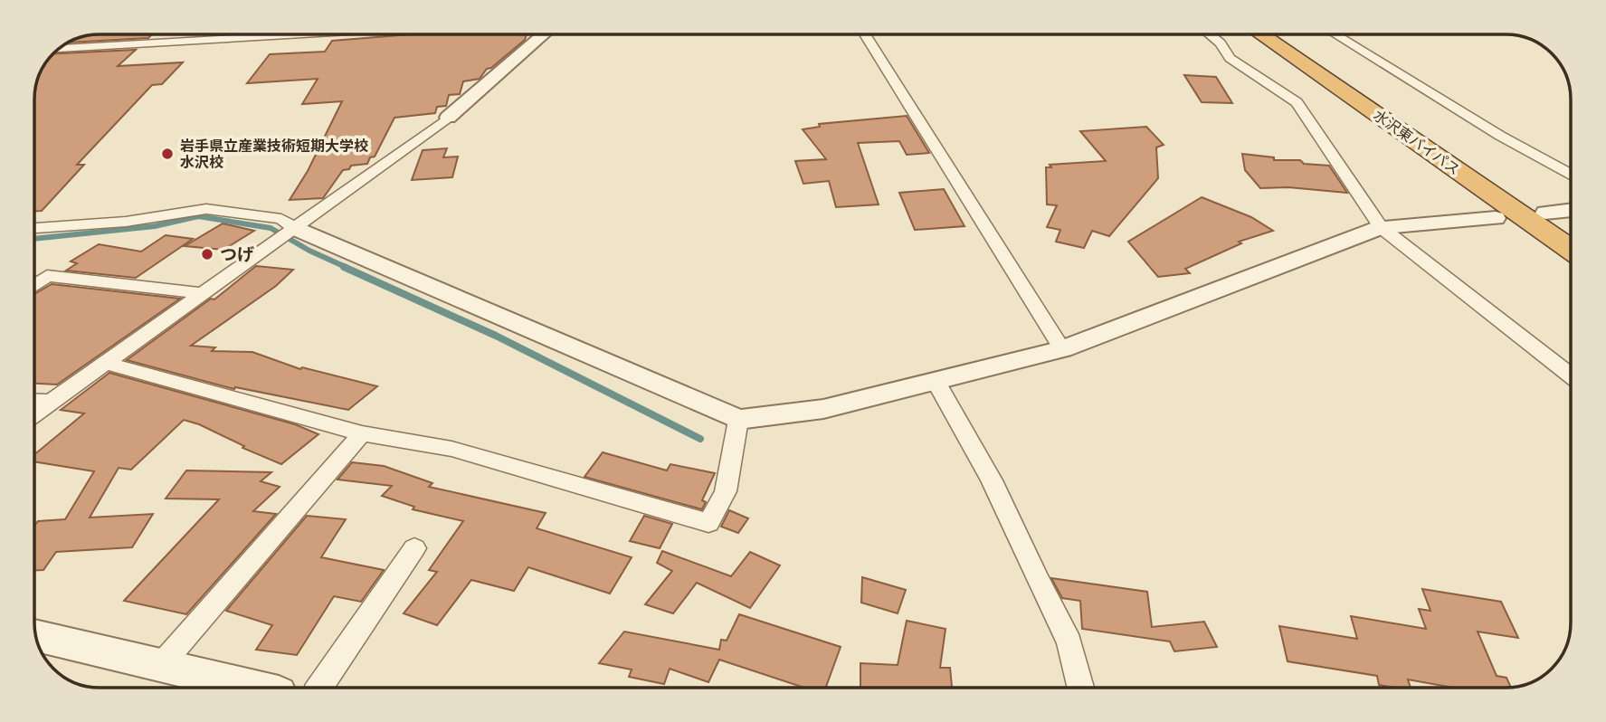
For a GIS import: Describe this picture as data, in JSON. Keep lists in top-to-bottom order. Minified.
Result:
{"streets":{"highway":["水沢東バイパス"]},"places":["岩手県立産業技術短期大学校 水沢校","つげ"]}
